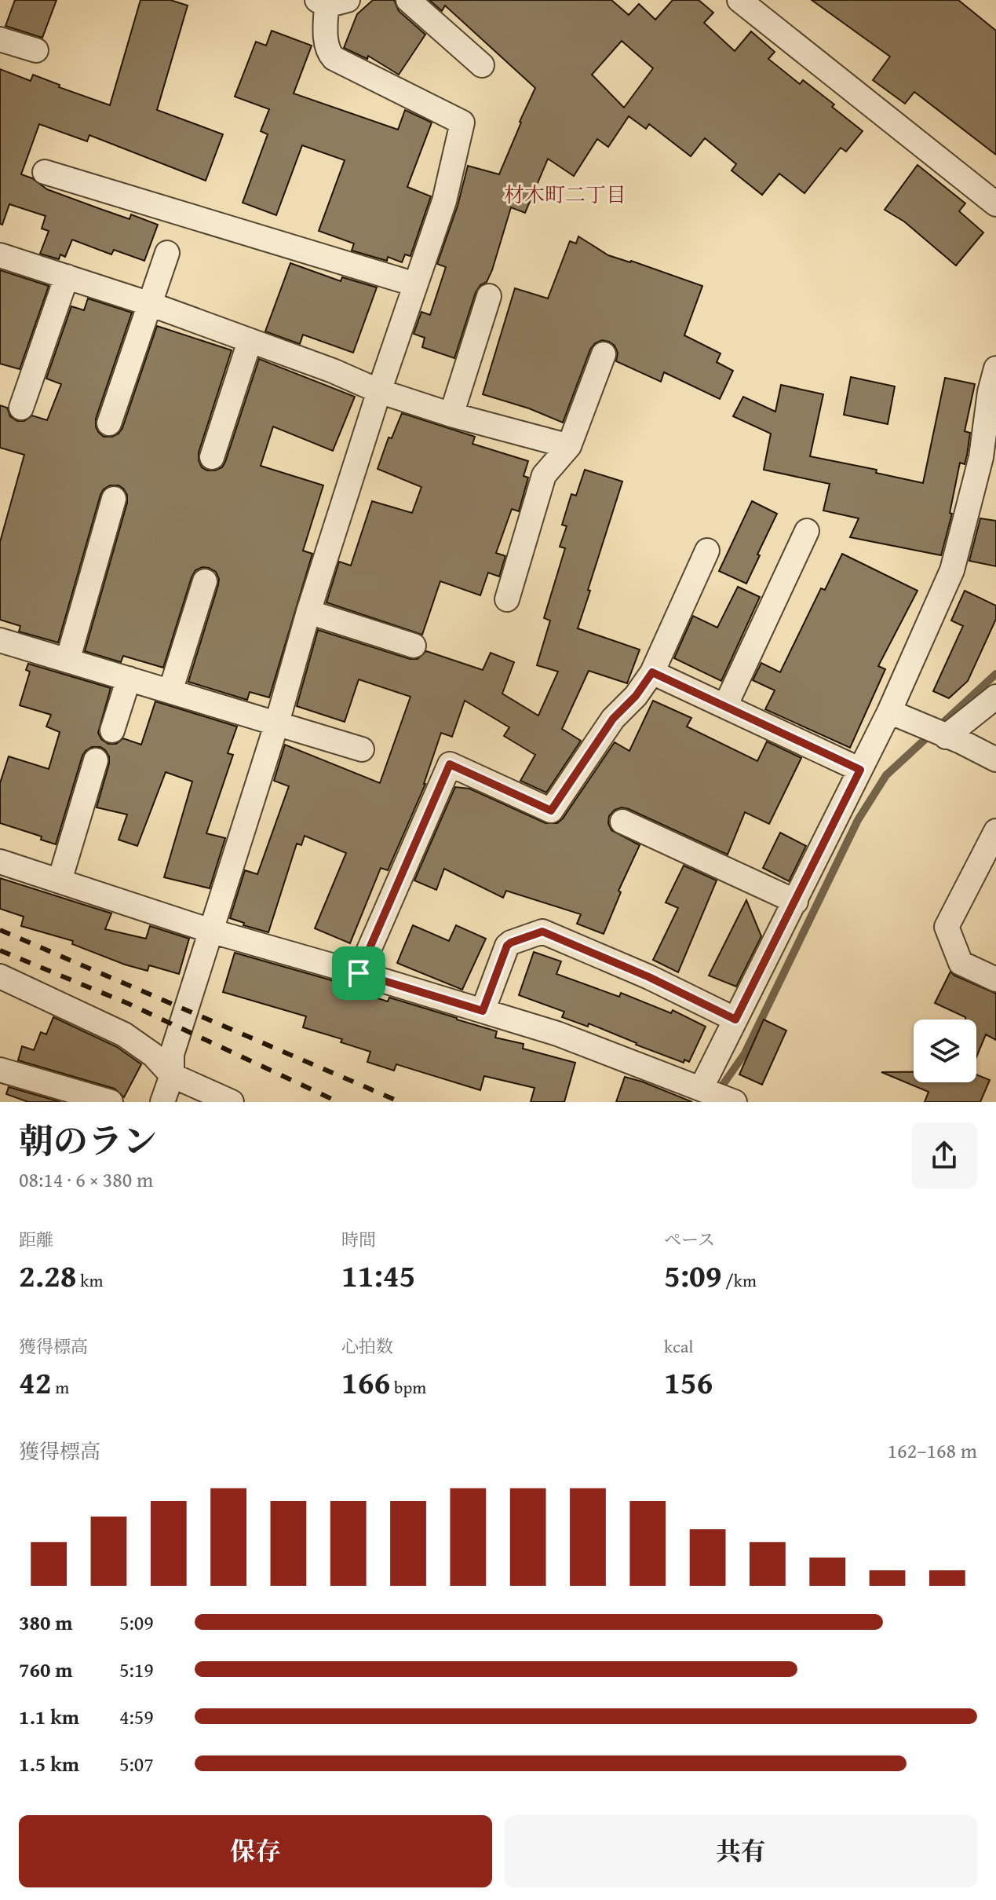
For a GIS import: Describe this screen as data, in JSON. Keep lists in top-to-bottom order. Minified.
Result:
{"districts":["材木町二丁目"],"page":{"heading":["朝のラン","08:14 · 6 × 380 m"],"stats":[["距離","2.28 km"],["時間","11:45"],["ペース","5:09 /km"],["獲得標高","42 m"],["心拍数","166 bpm"],["kcal","156"]],"chart":["獲得標高","162–168 m"],"list":[{"name":"380 m","note":"5:09"},{"name":"760 m","note":"5:19"},{"name":"1.1 km","note":"4:59"},{"name":"1.5 km","note":"5:07"}],"buttons":["保存","共有"]}}
